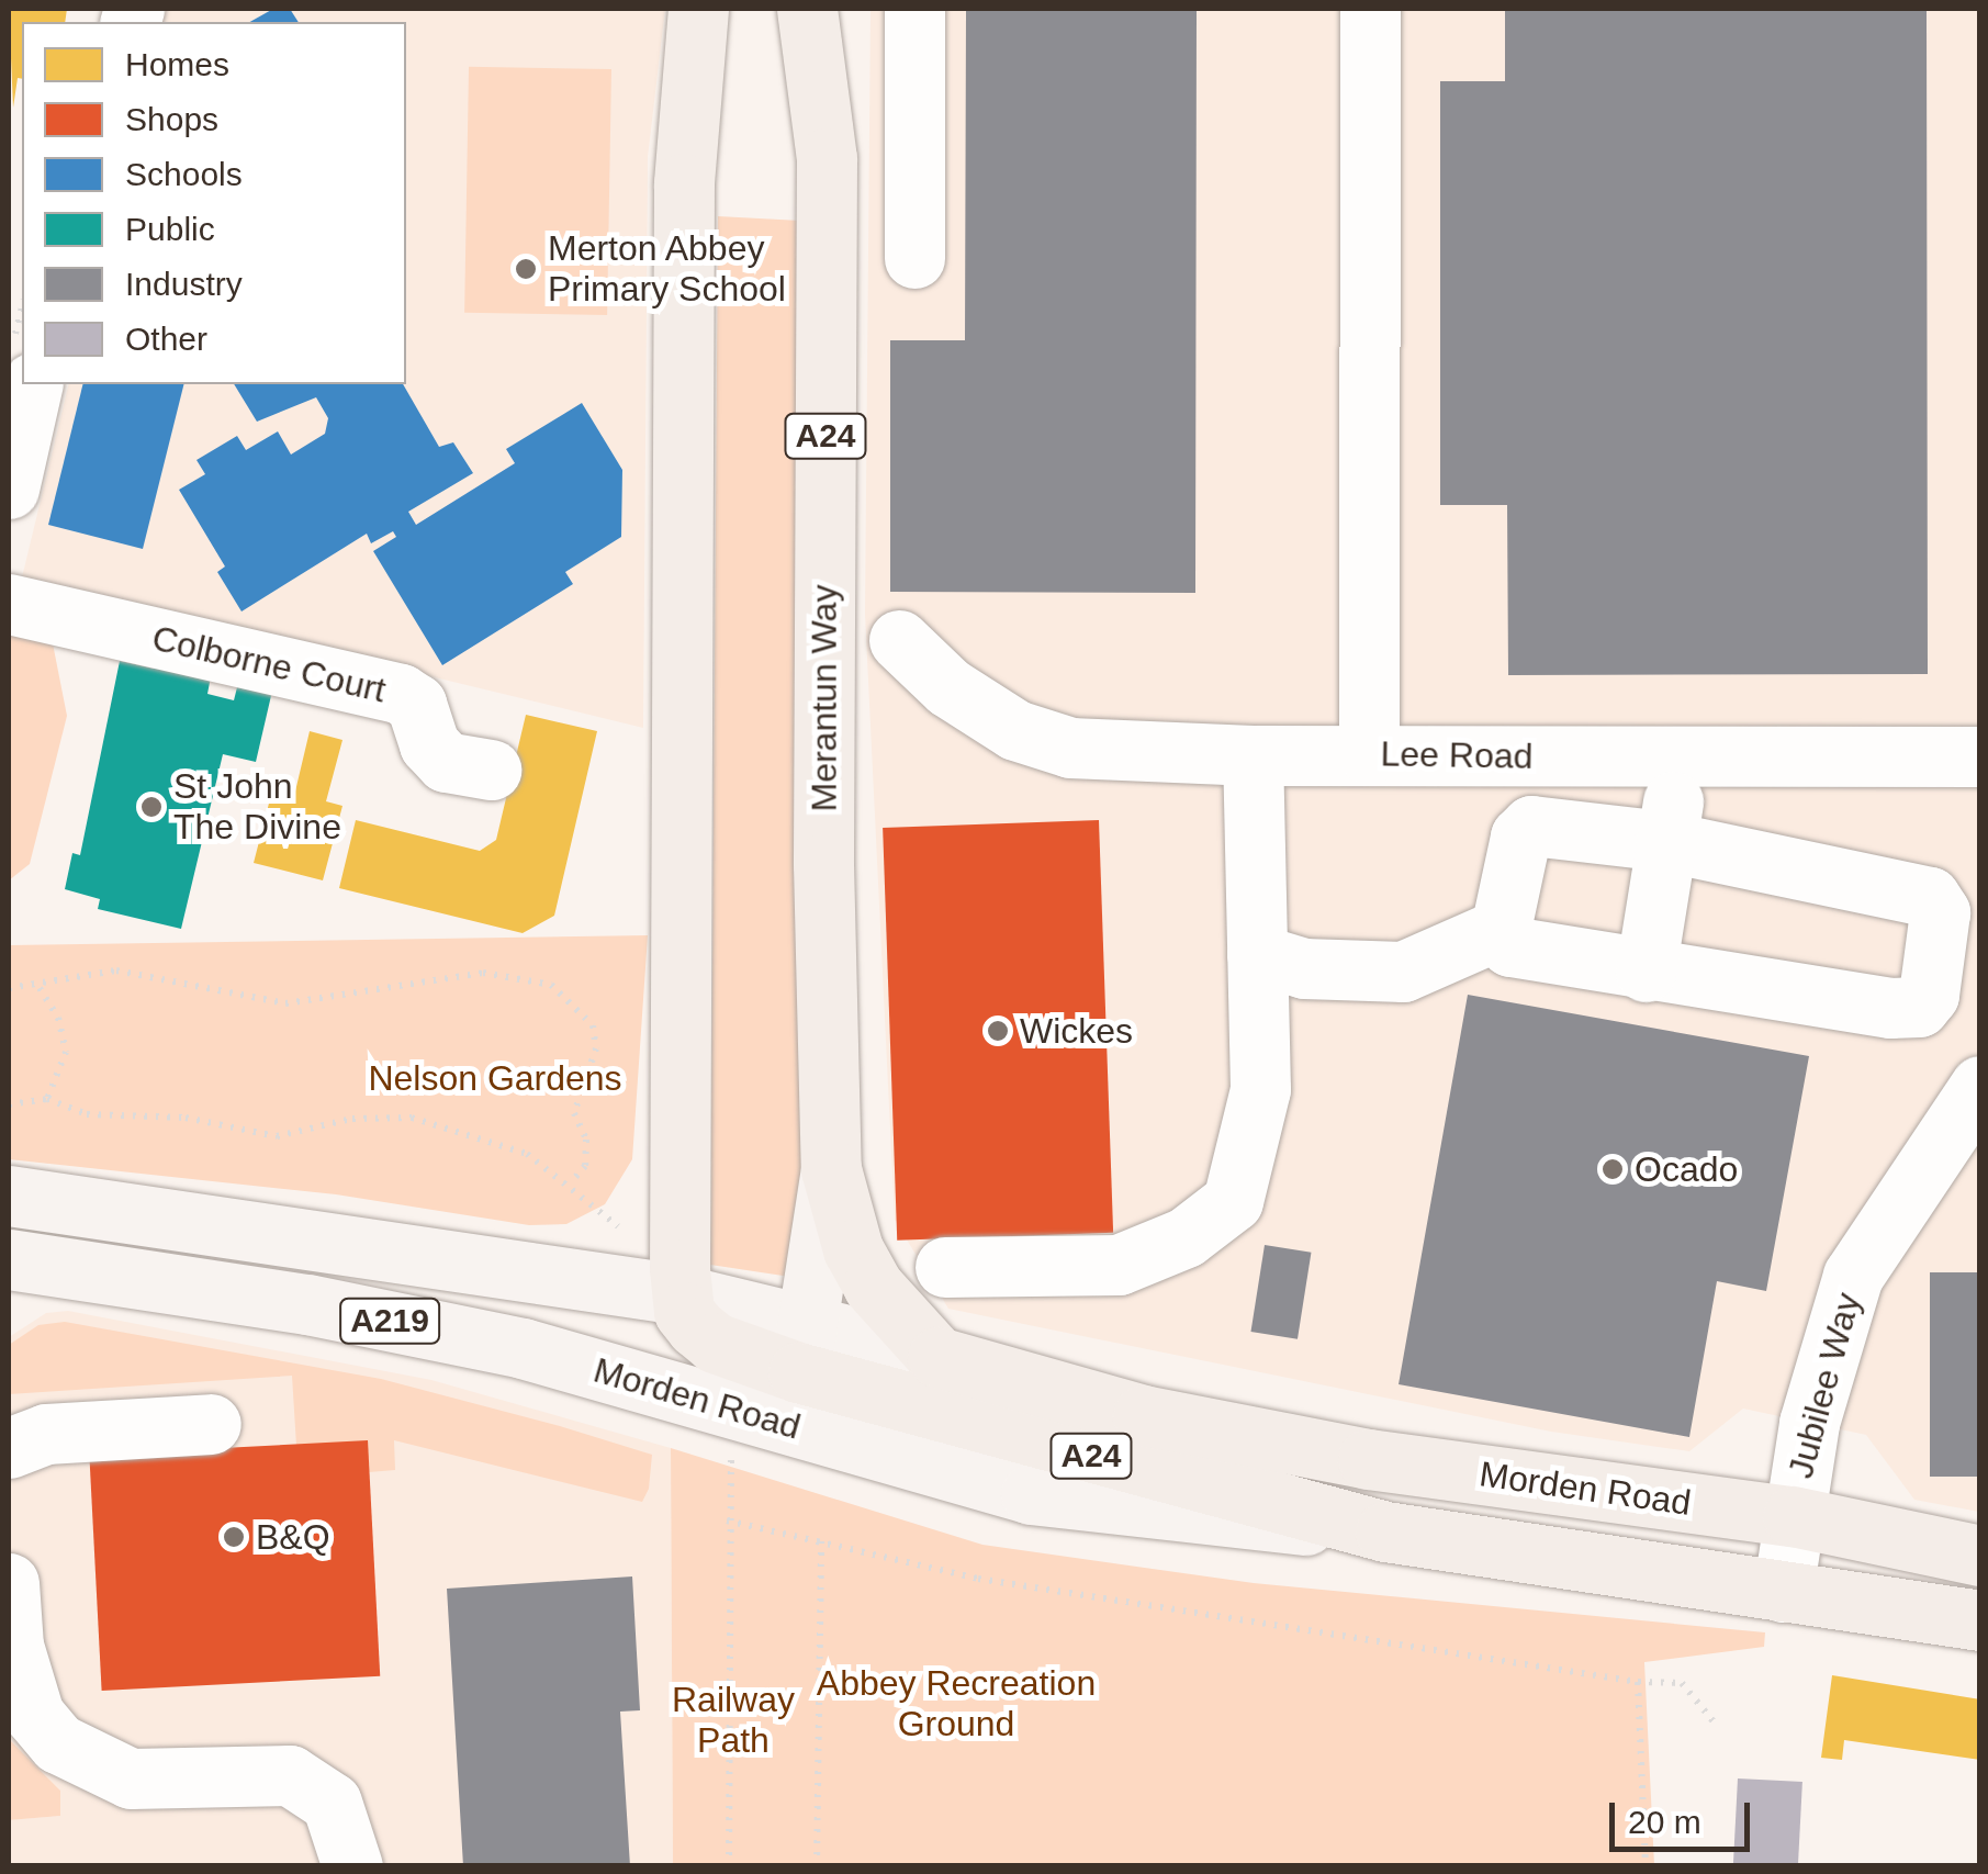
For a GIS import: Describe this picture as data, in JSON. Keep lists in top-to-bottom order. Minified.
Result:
{"streets":{"highway":["A24","Merantun Way","Morden Road"],"main road":["A219"],"street":["Colborne Court","Lee Road","Jubilee Way"]},"crossings":[["Merantun Way","Morden Road"],["A219","Morden Road"],["Jubilee Way","Morden Road"]],"parks":["Nelson Gardens","Abbey Recreation Ground","Railway Path"],"places":["Merton Abbey Primary School","St John The Divine","Wickes","Ocado","B&Q"],"legend":["Homes","Shops","Schools","Public","Industry","Other"],"scale_bar":"20 m"}
